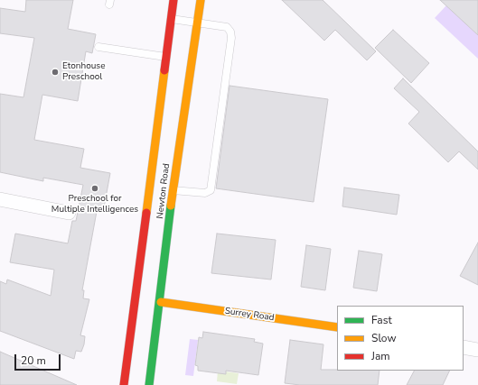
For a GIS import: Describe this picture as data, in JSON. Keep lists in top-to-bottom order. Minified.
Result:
{"streets":{"main road":["Newton Road","Surrey Road"]},"crossings":[["Newton Road","Surrey Road"]],"places":["Etonhouse Preschool","Preschool for Multiple Intelligences"],"legend":["Fast","Slow","Jam"],"scale_bar":"20 m"}
